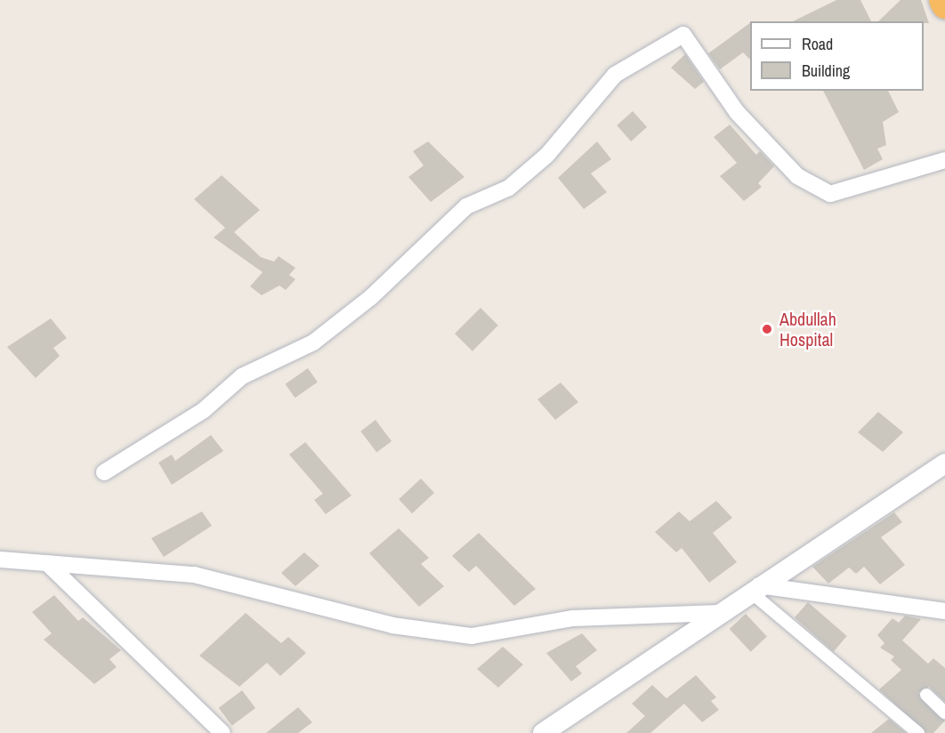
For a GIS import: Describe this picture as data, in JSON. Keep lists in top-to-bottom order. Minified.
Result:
{"places":["Abdullah Hospital"],"legend":["Road","Building"]}
